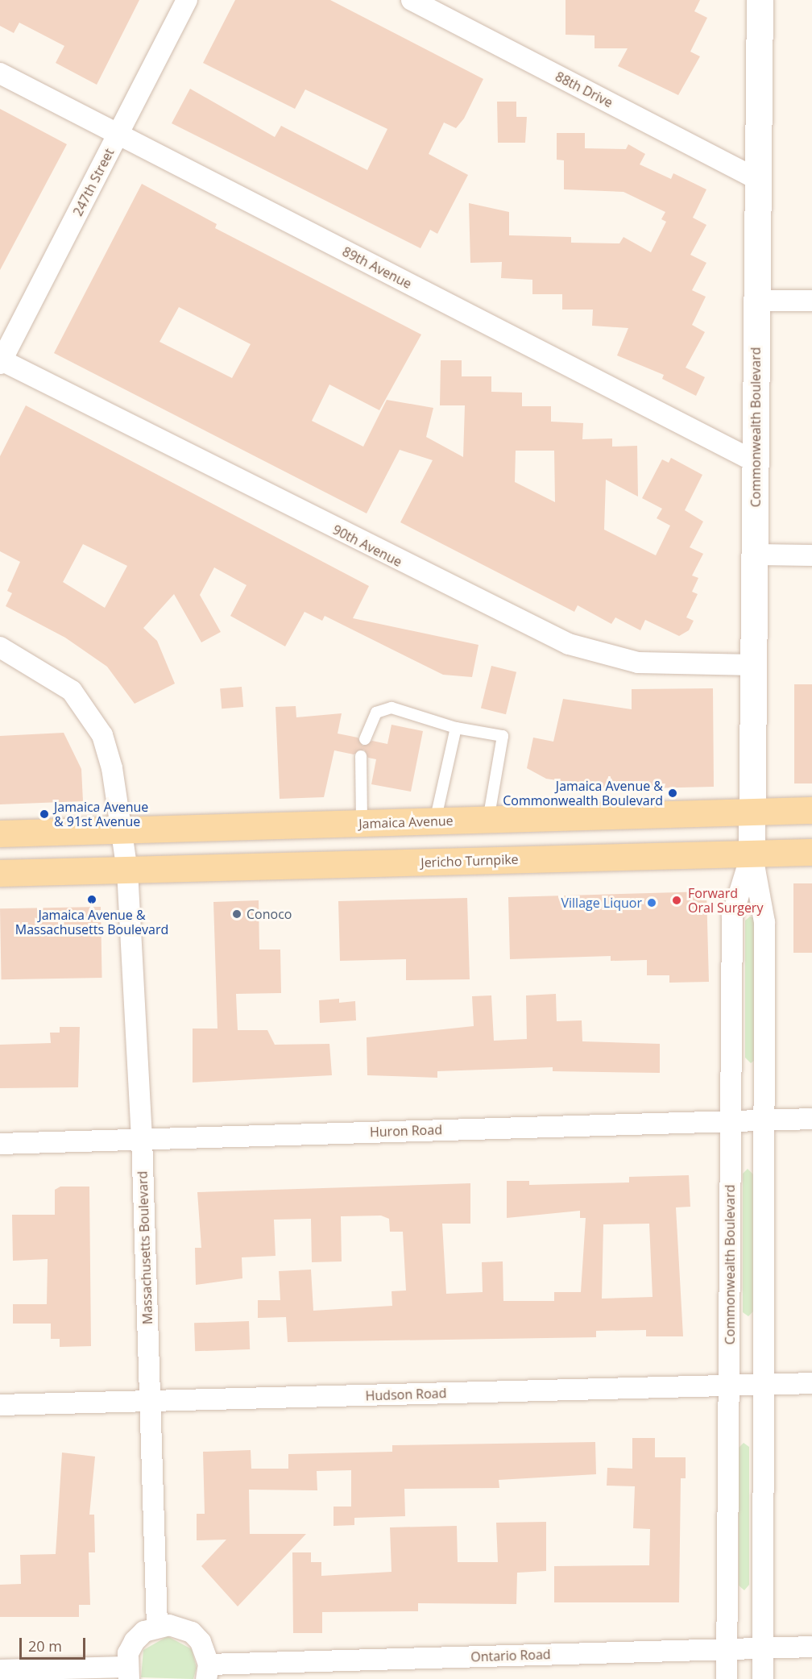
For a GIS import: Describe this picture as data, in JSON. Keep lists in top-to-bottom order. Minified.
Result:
{"streets":{"main road":["Jamaica Avenue","Jericho Turnpike"],"street":["88th Drive","247th Street","89th Avenue","Commonwealth Boulevard","90th Avenue","Huron Road","Massachusetts Boulevard","Hudson Road","Ontario Road"]},"crossings":[["88th Drive","Commonwealth Boulevard"],["247th Street","89th Avenue"],["247th Street","90th Avenue"],["89th Avenue","Commonwealth Boulevard"],["Commonwealth Boulevard","90th Avenue"],["Commonwealth Boulevard","Jamaica Avenue"],["Commonwealth Boulevard","Jericho Turnpike"],["Commonwealth Boulevard","Huron Road"],["Commonwealth Boulevard","Hudson Road"],["Commonwealth Boulevard","Ontario Road"],["Jamaica Avenue","Massachusetts Boulevard"],["Jericho Turnpike","Massachusetts Boulevard"],["Huron Road","Massachusetts Boulevard"],["Massachusetts Boulevard","Hudson Road"]],"places":["Jamaica Avenue & Commonwealth Boulevard","Jamaica Avenue & 91st Avenue","Jamaica Avenue & Massachusetts Boulevard","Forward Oral Surgery","Village Liquor","Conoco"],"scale_bar":"20 m"}
